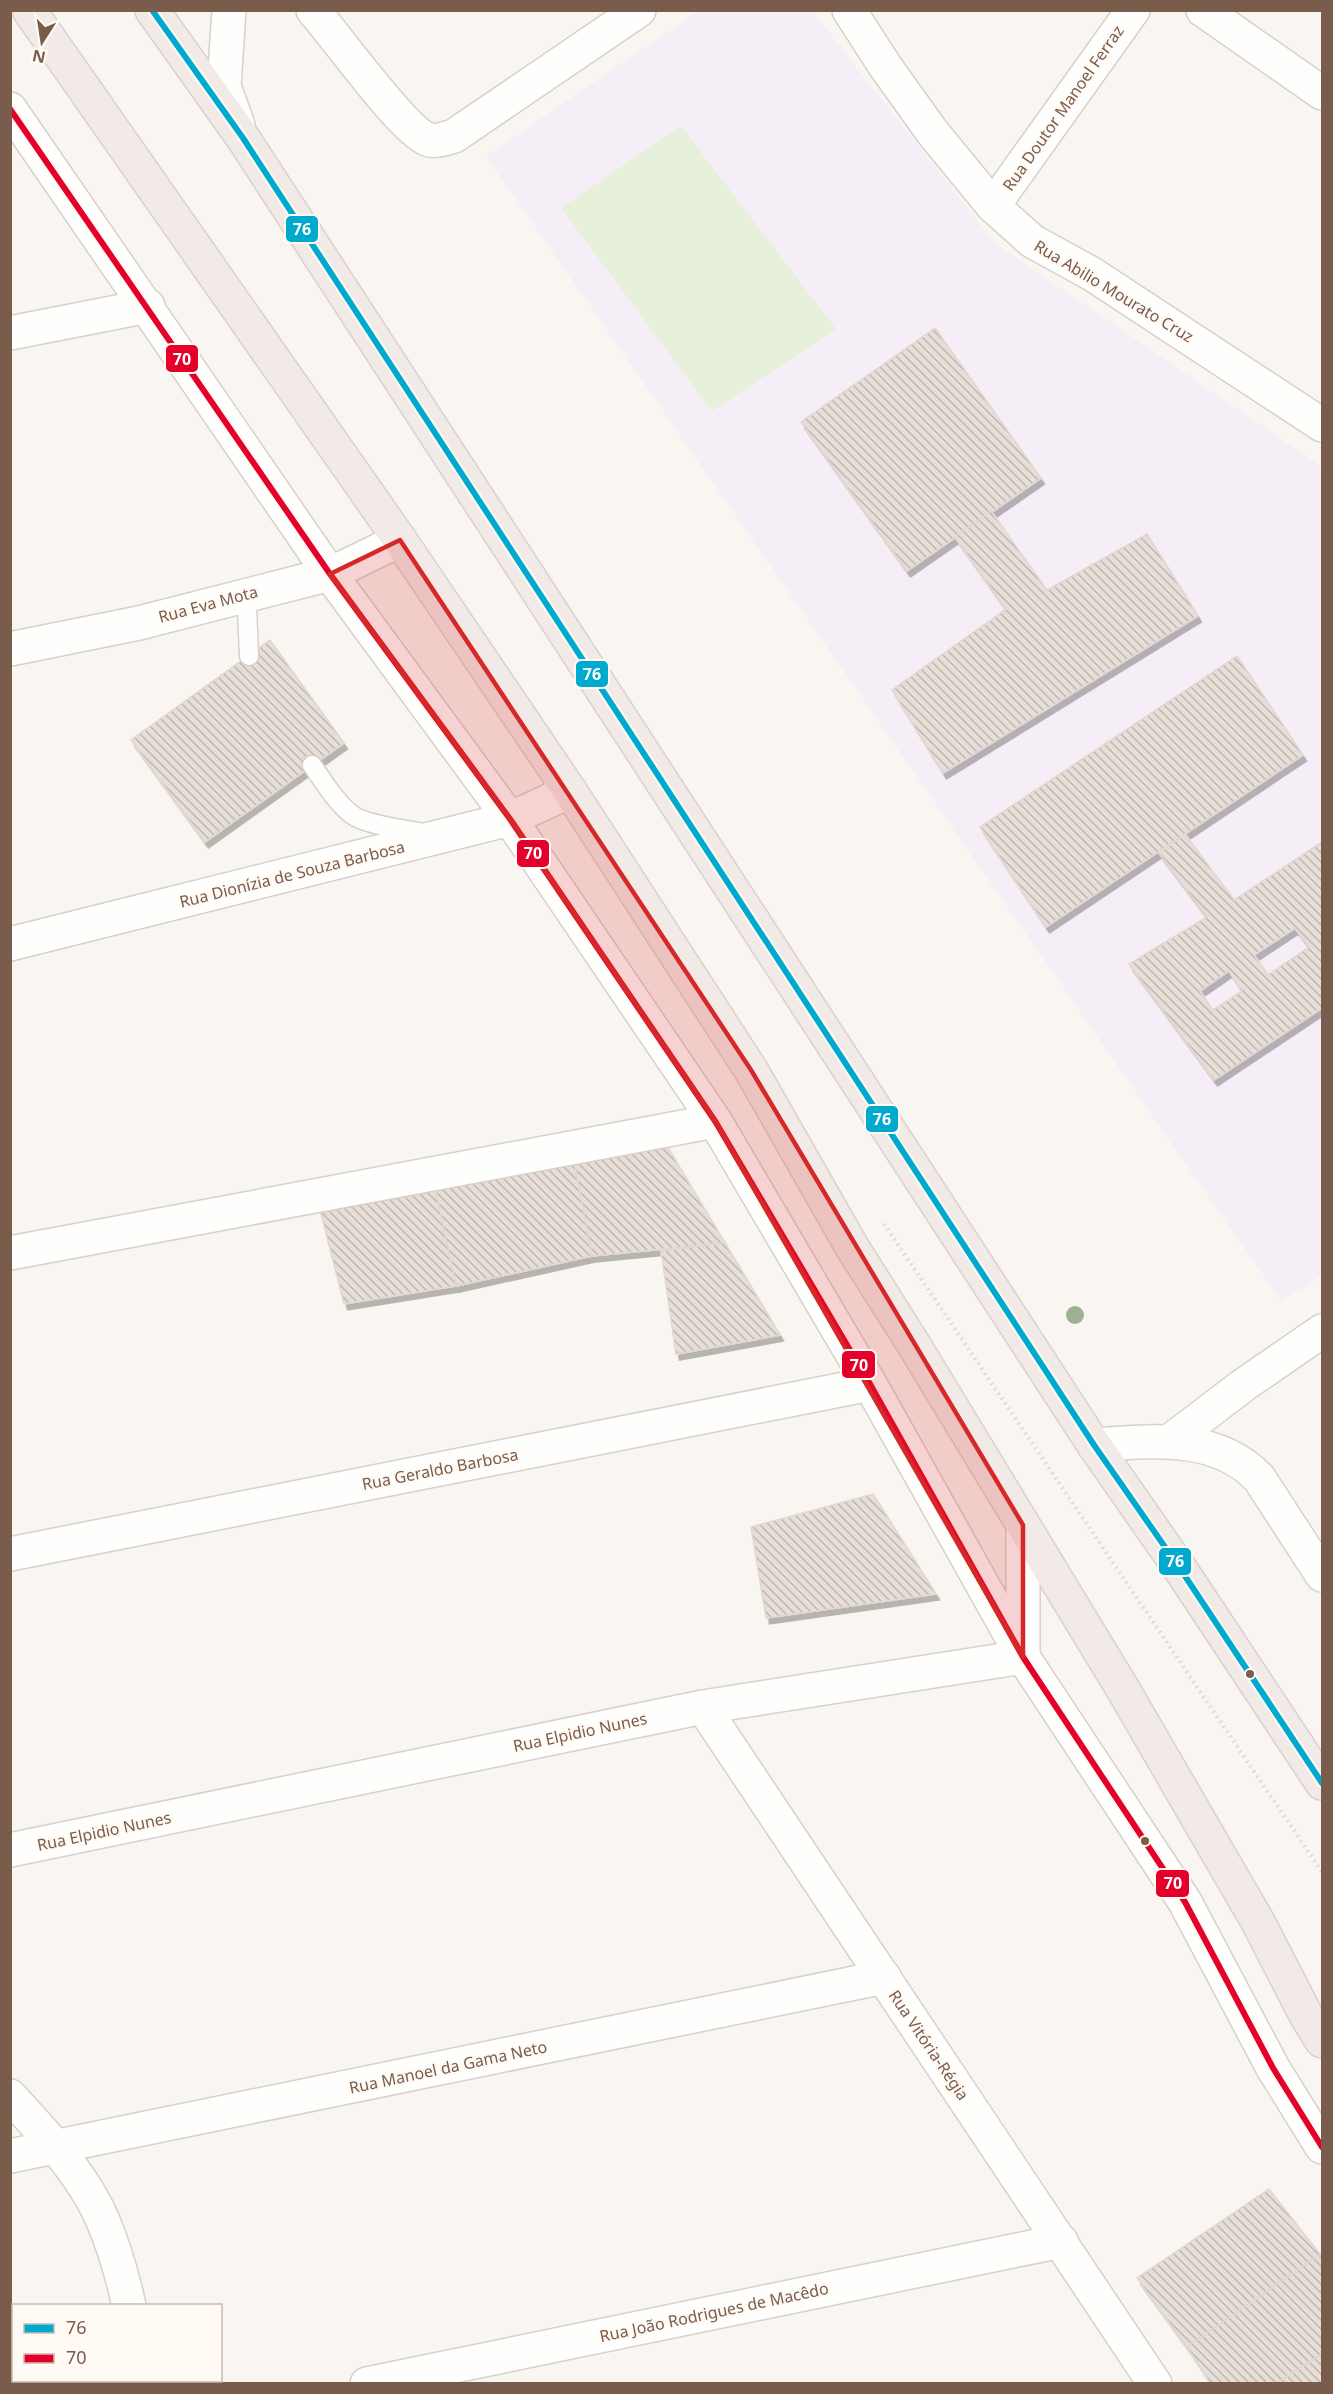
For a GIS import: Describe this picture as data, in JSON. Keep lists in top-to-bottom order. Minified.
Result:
{"streets":{"street":["Rua Doutor Manoel Ferraz","Rua Abilio Mourato Cruz","Rua Eva Mota","Rua Dionízia de Souza Barbosa","Rua Geraldo Barbosa","Rua Elpidio Nunes","Rua Vitória-Régia","Rua Manoel da Gama Neto","Rua João Rodrigues de Macêdo"]},"crossings":[["Rua Doutor Manoel Ferraz","Rua Abilio Mourato Cruz"],["Rua Elpidio Nunes","Rua Vitória-Régia"],["Rua Vitória-Régia","Rua Manoel da Gama Neto"],["Rua Vitória-Régia","Rua João Rodrigues de Macêdo"]],"lines":["transit line 76","transit line 70"],"legend":["76","70"],"north":"bottom"}
